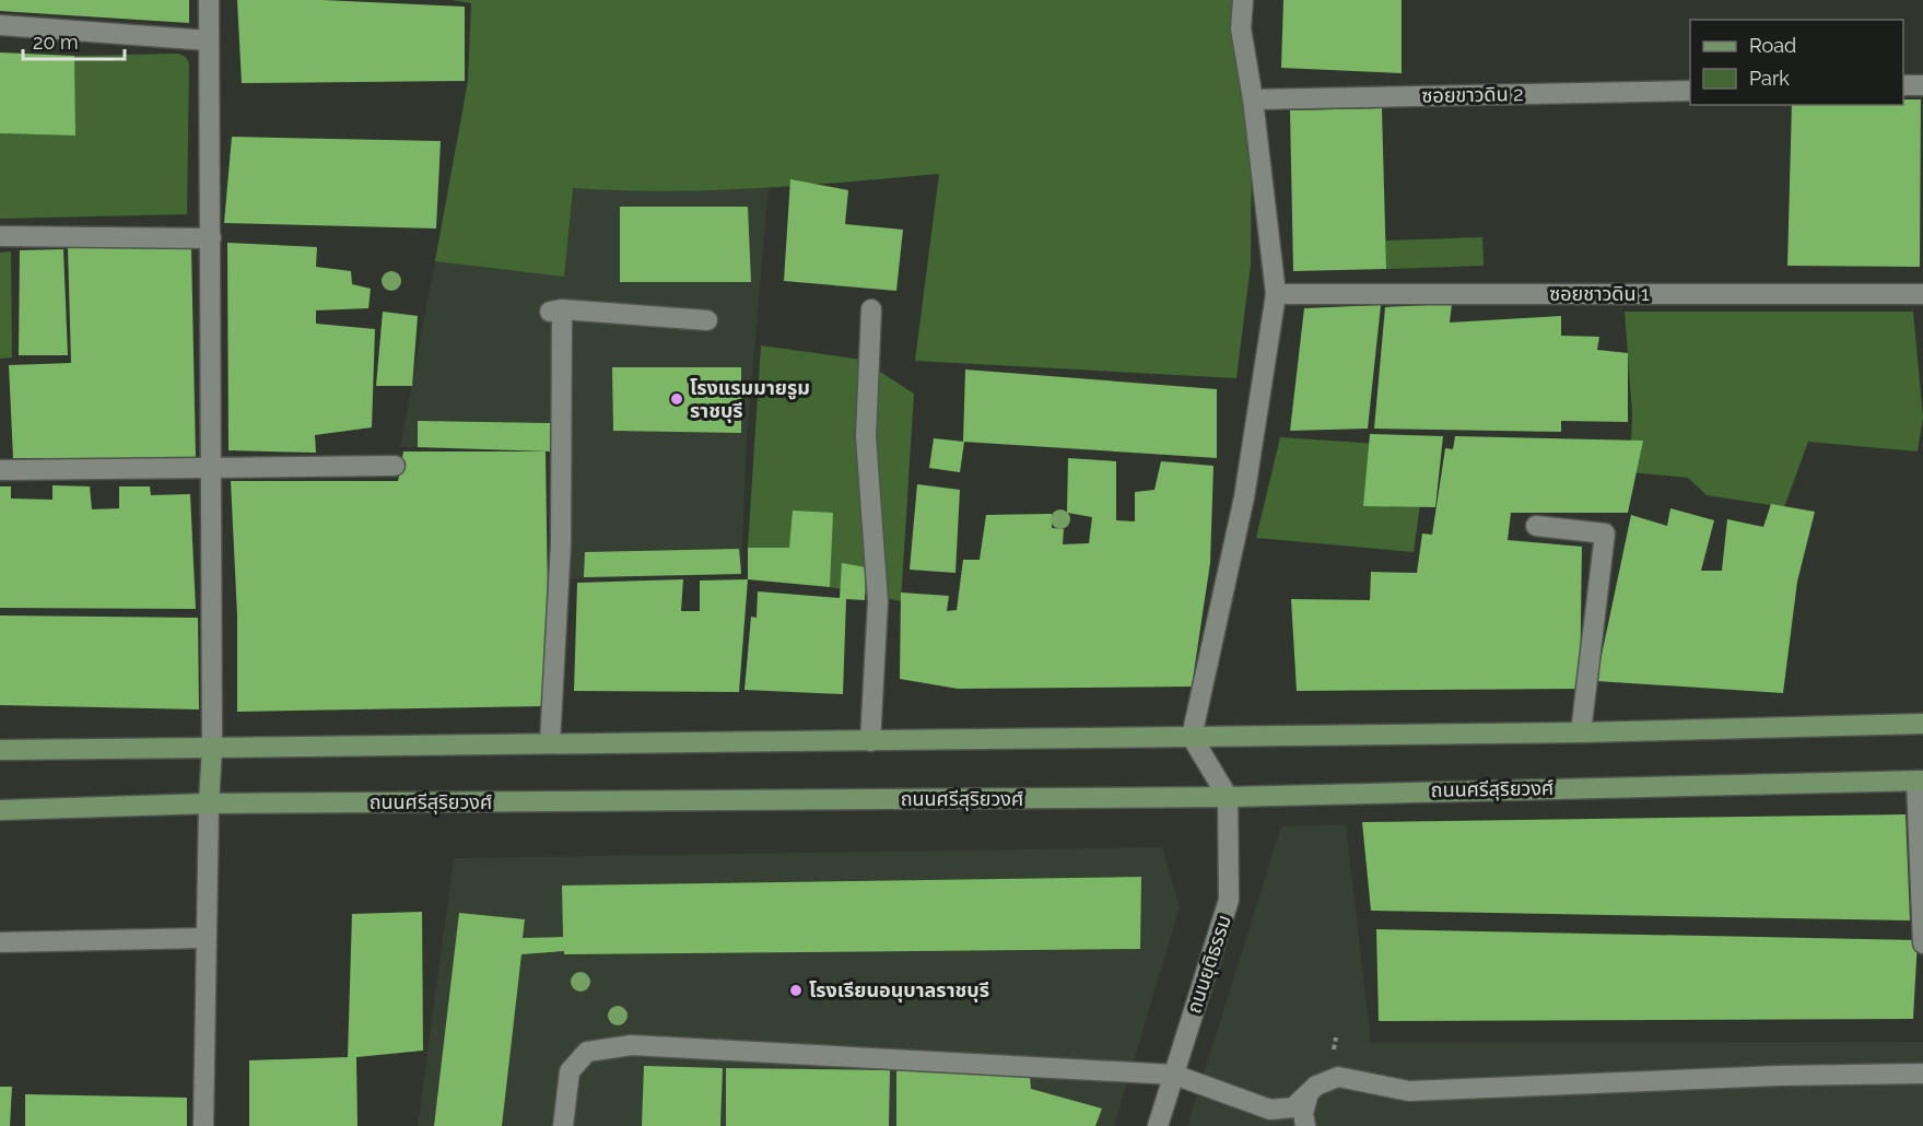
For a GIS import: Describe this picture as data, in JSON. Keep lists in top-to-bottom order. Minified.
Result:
{"streets":{"main road":["ถนนศรีสุริยวงศ์"],"street":["ซอยขาวดิน 2","ซอยชาวดิน 1","ถนนยุติธรรม"]},"crossings":[["ถนนศรีสุริยวงศ์","ถนนยุติธรรม"]],"places":["โรงแรมมายรูม ราชบุรี","โรงเรียนอนุบาลราชบุรี"],"legend":["Road","Park"],"scale_bar":"20 m"}
